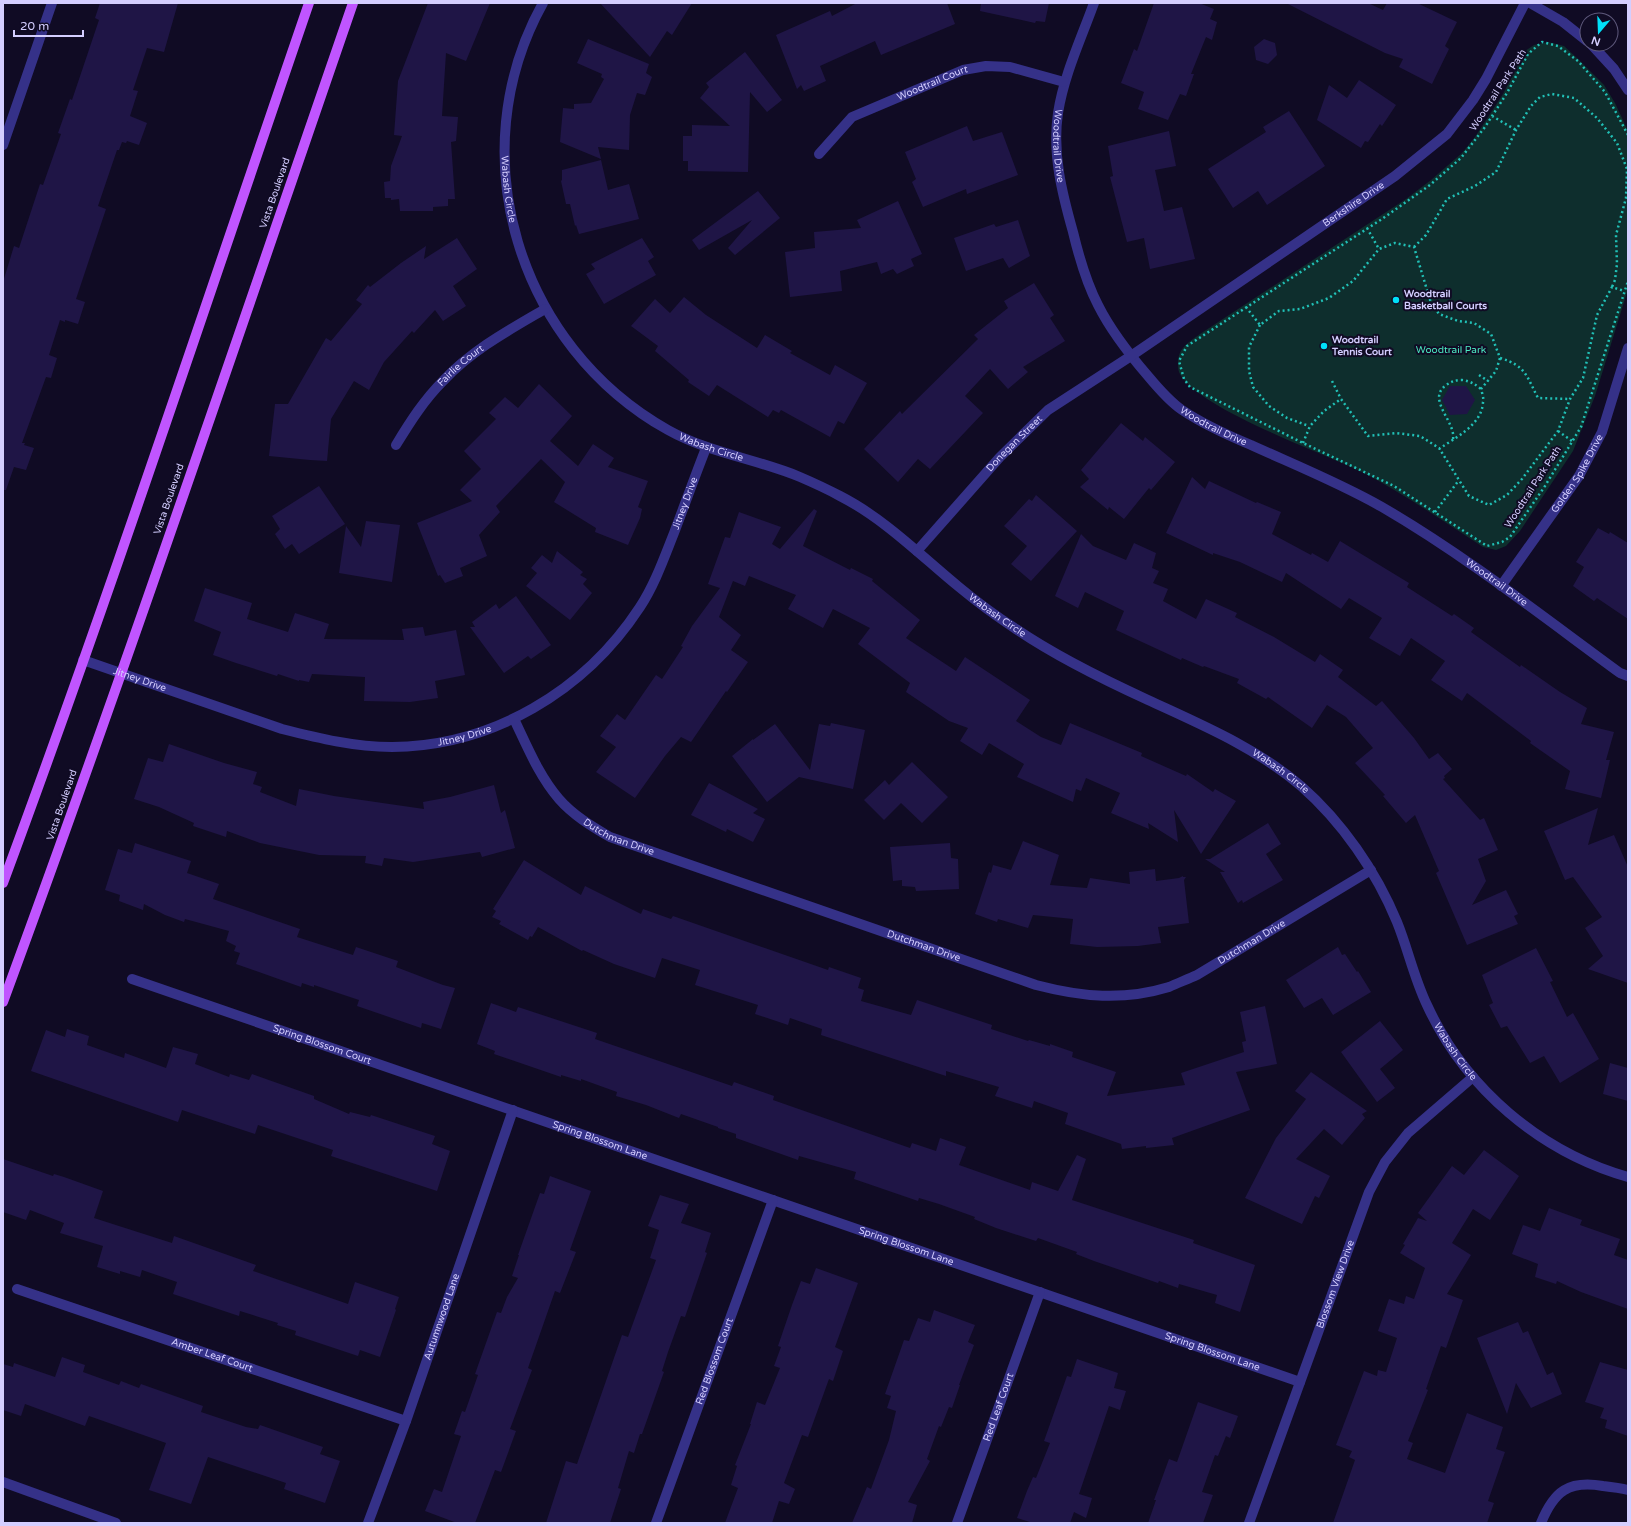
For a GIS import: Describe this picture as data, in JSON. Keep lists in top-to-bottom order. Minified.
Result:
{"streets":{"main road":["Vista Boulevard"],"street":["Woodtrail Court","Woodtrail Drive","Wabash Circle","Berkshire Drive","Fairlie Court","Donegan Street","Golden Spike Drive","Jitney Drive","Dutchman Drive","Spring Blossom Court","Spring Blossom Lane","Blossom View Drive","Autumnwood Lane","Amber Leaf Court","Red Blossom Court","Red Leaf Court"],"path":["Woodtrail Park Path"]},"crossings":[["Woodtrail Court","Woodtrail Drive"],["Woodtrail Drive","Berkshire Drive"],["Woodtrail Drive","Donegan Street"],["Woodtrail Drive","Golden Spike Drive"],["Wabash Circle","Fairlie Court"],["Wabash Circle","Donegan Street"],["Wabash Circle","Jitney Drive"],["Wabash Circle","Dutchman Drive"],["Wabash Circle","Blossom View Drive"],["Vista Boulevard","Jitney Drive"],["Berkshire Drive","Donegan Street"],["Jitney Drive","Dutchman Drive"],["Spring Blossom Court","Spring Blossom Lane"],["Spring Blossom Court","Autumnwood Lane"],["Spring Blossom Lane","Blossom View Drive"],["Spring Blossom Lane","Autumnwood Lane"],["Spring Blossom Lane","Red Blossom Court"],["Spring Blossom Lane","Red Leaf Court"],["Autumnwood Lane","Amber Leaf Court"]],"parks":["Woodtrail Park"],"places":["Woodtrail Basketball Courts","Woodtrail Tennis Court"],"scale_bar":"20 m","north":"bottom"}
